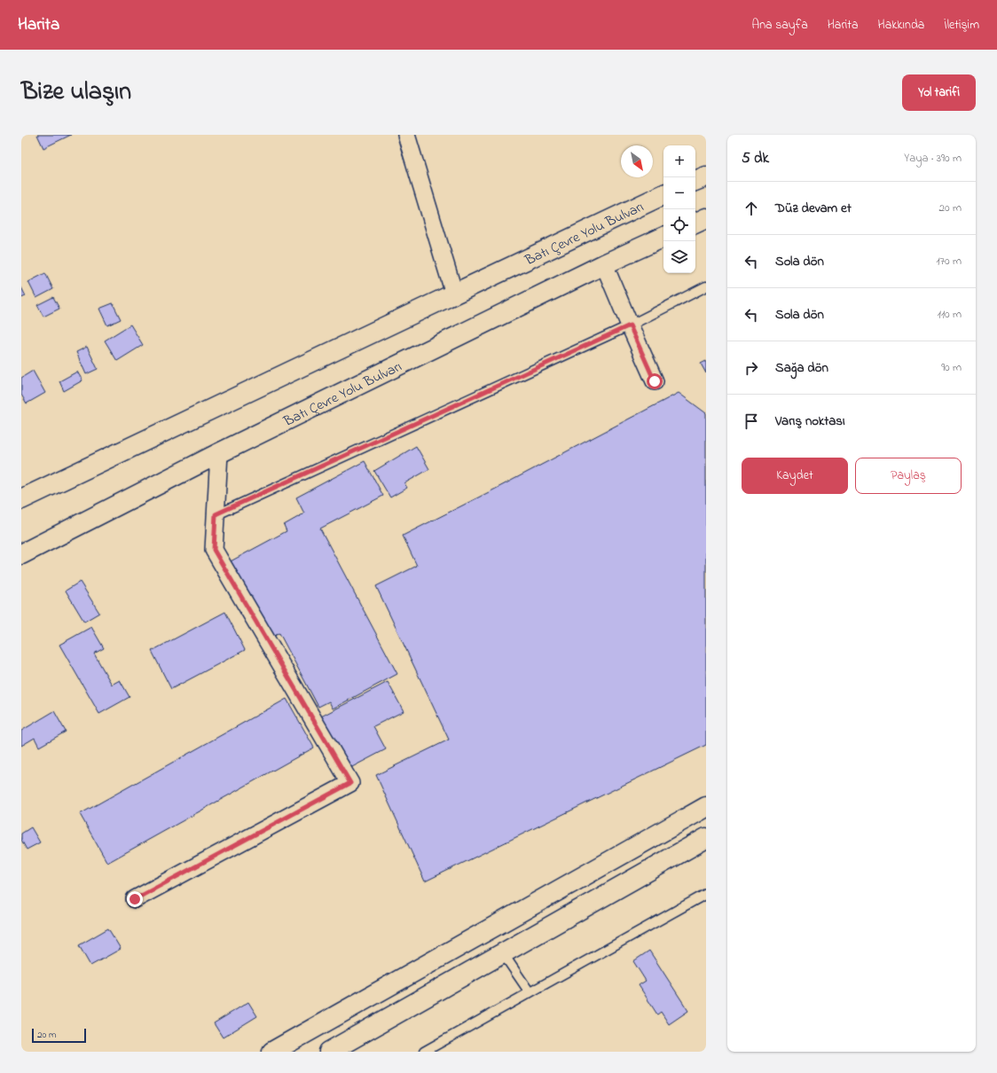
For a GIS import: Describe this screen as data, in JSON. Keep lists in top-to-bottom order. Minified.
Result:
{"streets":{"main road":["Batı Çevre Yolu Bulvarı"]},"scale_bar":"20 m","north":"bottom right","page":{"header":"Harita","nav":["Ana sayfa","Harita","Hakkında","İletişim"],"title":"Bize ulaşın","buttons":["Yol tarifi",["Kaydet","Paylaş"]],"heading":["5 dk","Yaya · 390 m"],"map_buttons":["+","−"],"list":[["Düz devam et","20 m"],["Sola dön","170 m"],["Sola dön","110 m"],["Sağa dön","90 m"],"Varış noktası"],"scale":"20 m"}}
